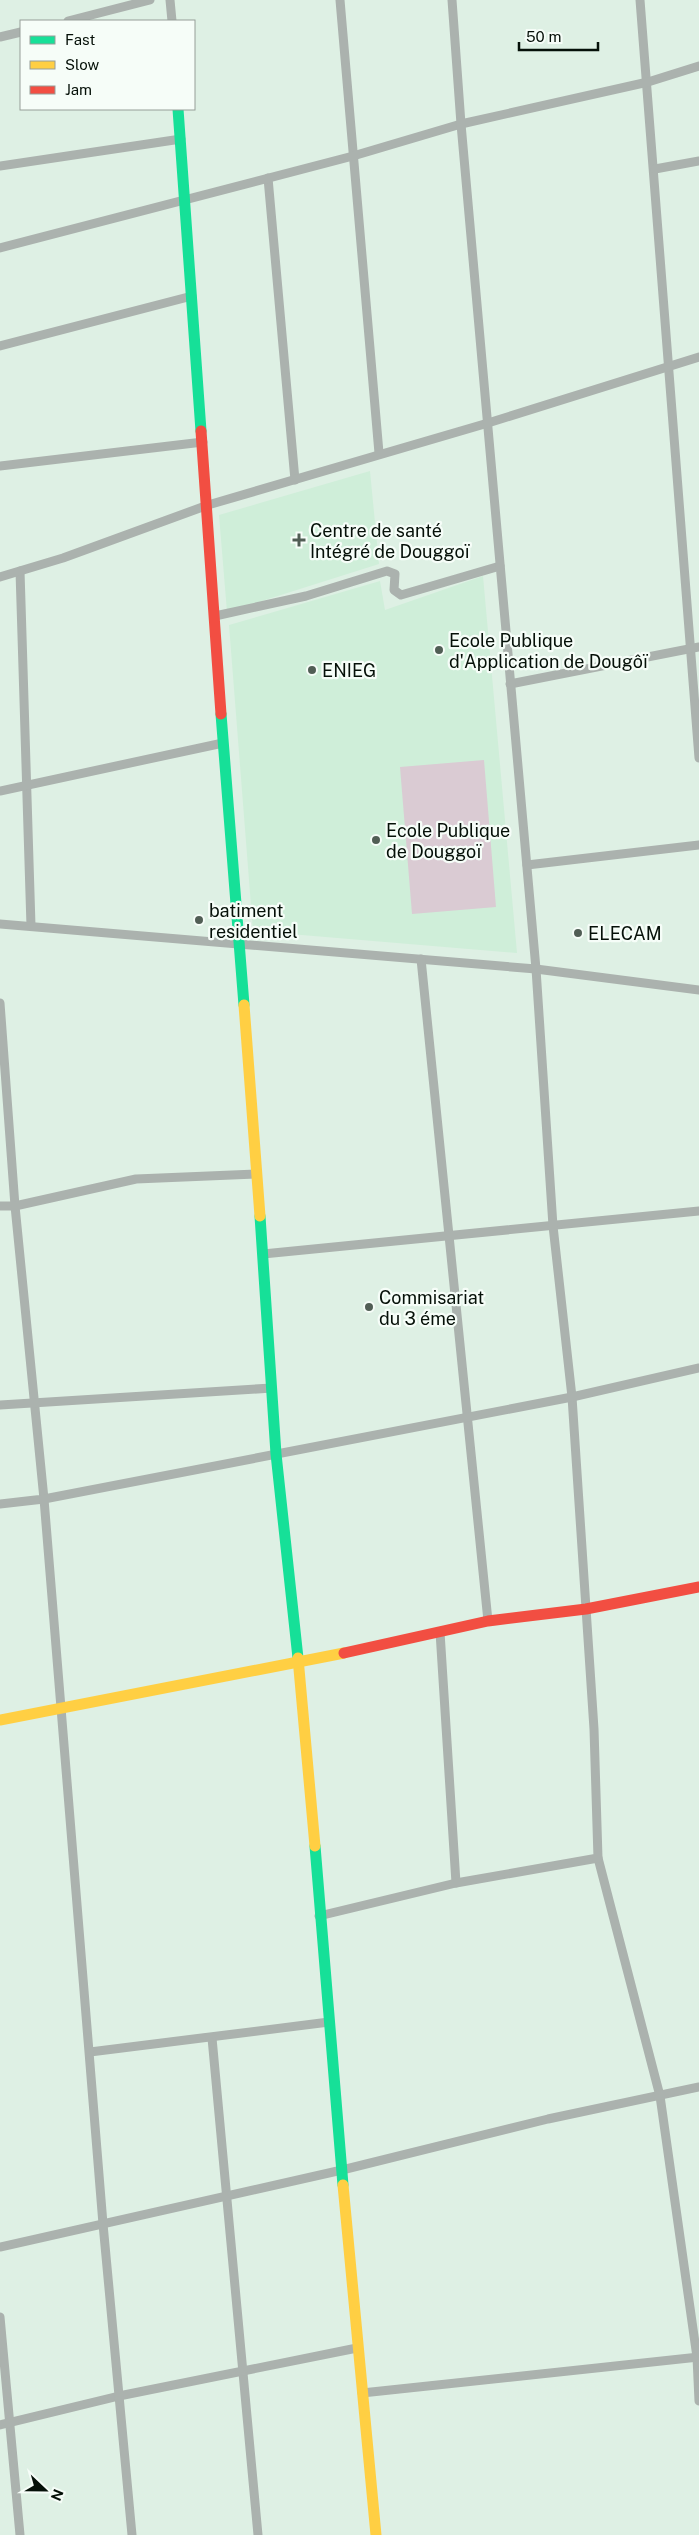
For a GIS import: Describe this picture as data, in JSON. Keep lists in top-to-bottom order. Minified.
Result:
{"places":{"health":["Centre de santé Intégré de Douggoï"],"other":["Ecole Publique d'Application de Dougôï","ENIEG","Ecole Publique de Douggoï","batiment residentiel","ELECAM","Commisariat du 3 éme"]},"legend":["Fast","Slow","Jam"],"scale_bar":"50 m","north":"right"}
